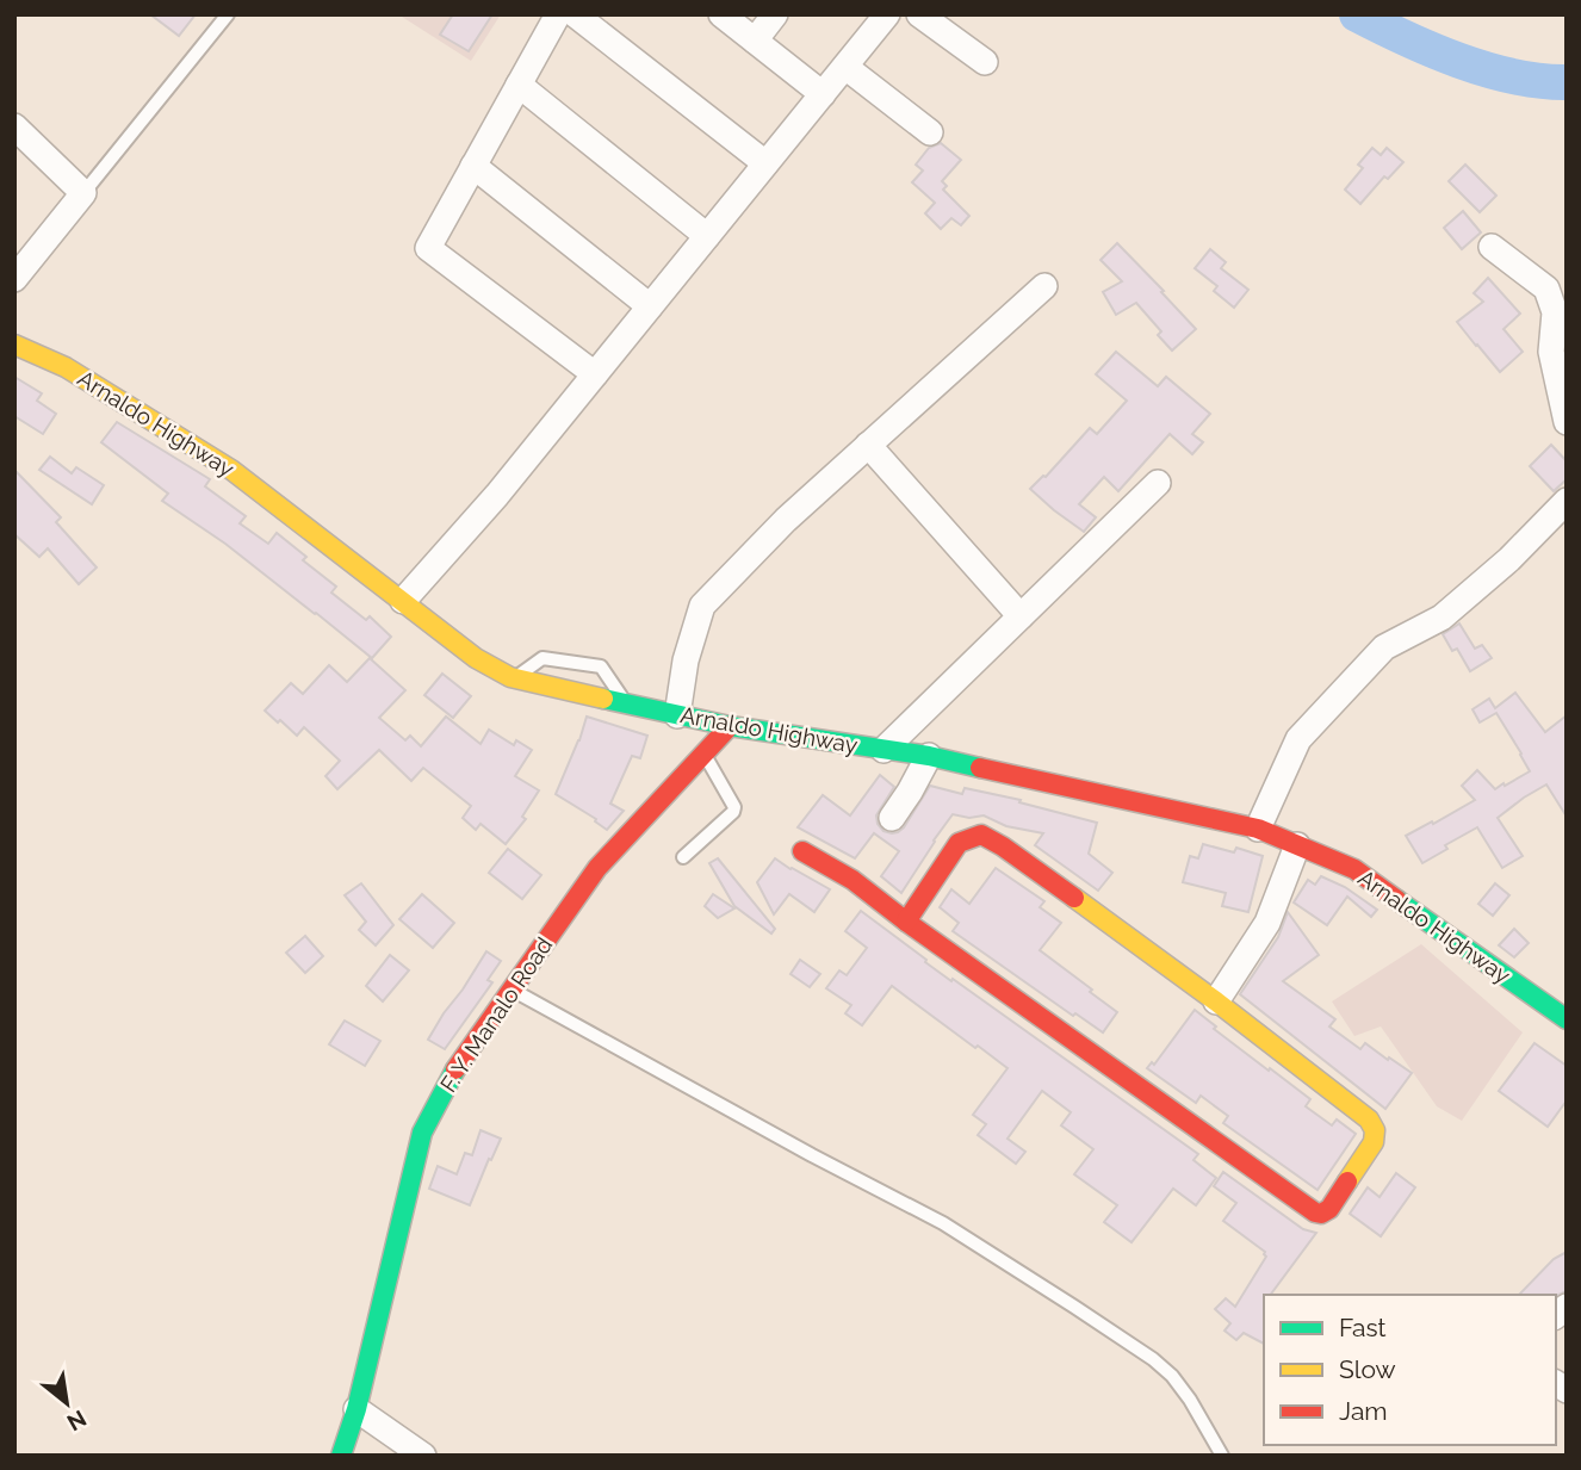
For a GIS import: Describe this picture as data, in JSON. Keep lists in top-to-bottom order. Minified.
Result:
{"streets":{"street":["Arnaldo Highway","F. Y. Manalo Road"]},"crossings":[["Arnaldo Highway","F. Y. Manalo Road"]],"legend":["Fast","Slow","Jam"],"north":"bottom right"}
